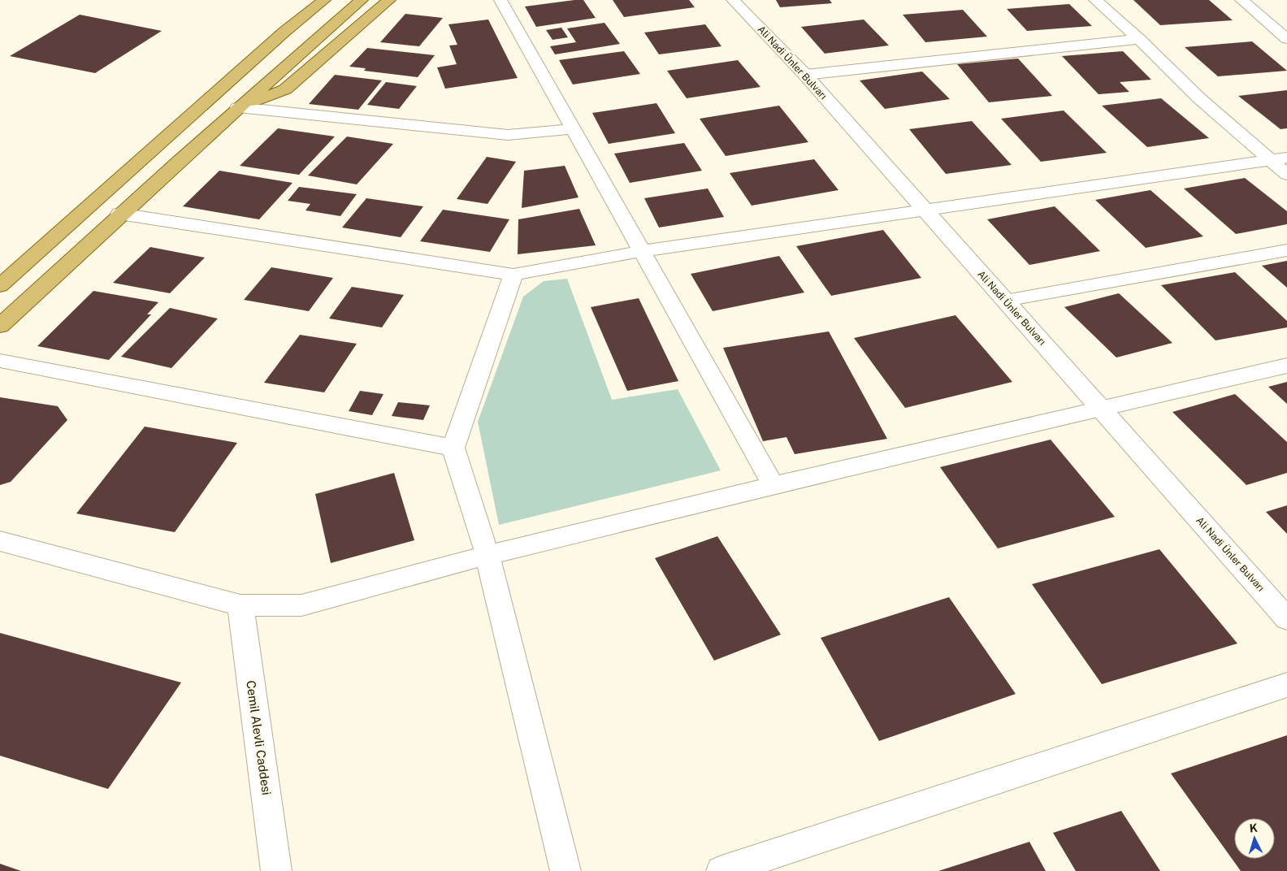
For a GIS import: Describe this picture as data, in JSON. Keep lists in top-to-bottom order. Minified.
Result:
{"streets":{"street":["Ali Nadi Ünler Bulvarı","Cemil Alevli Caddesi"]},"north":"top"}
